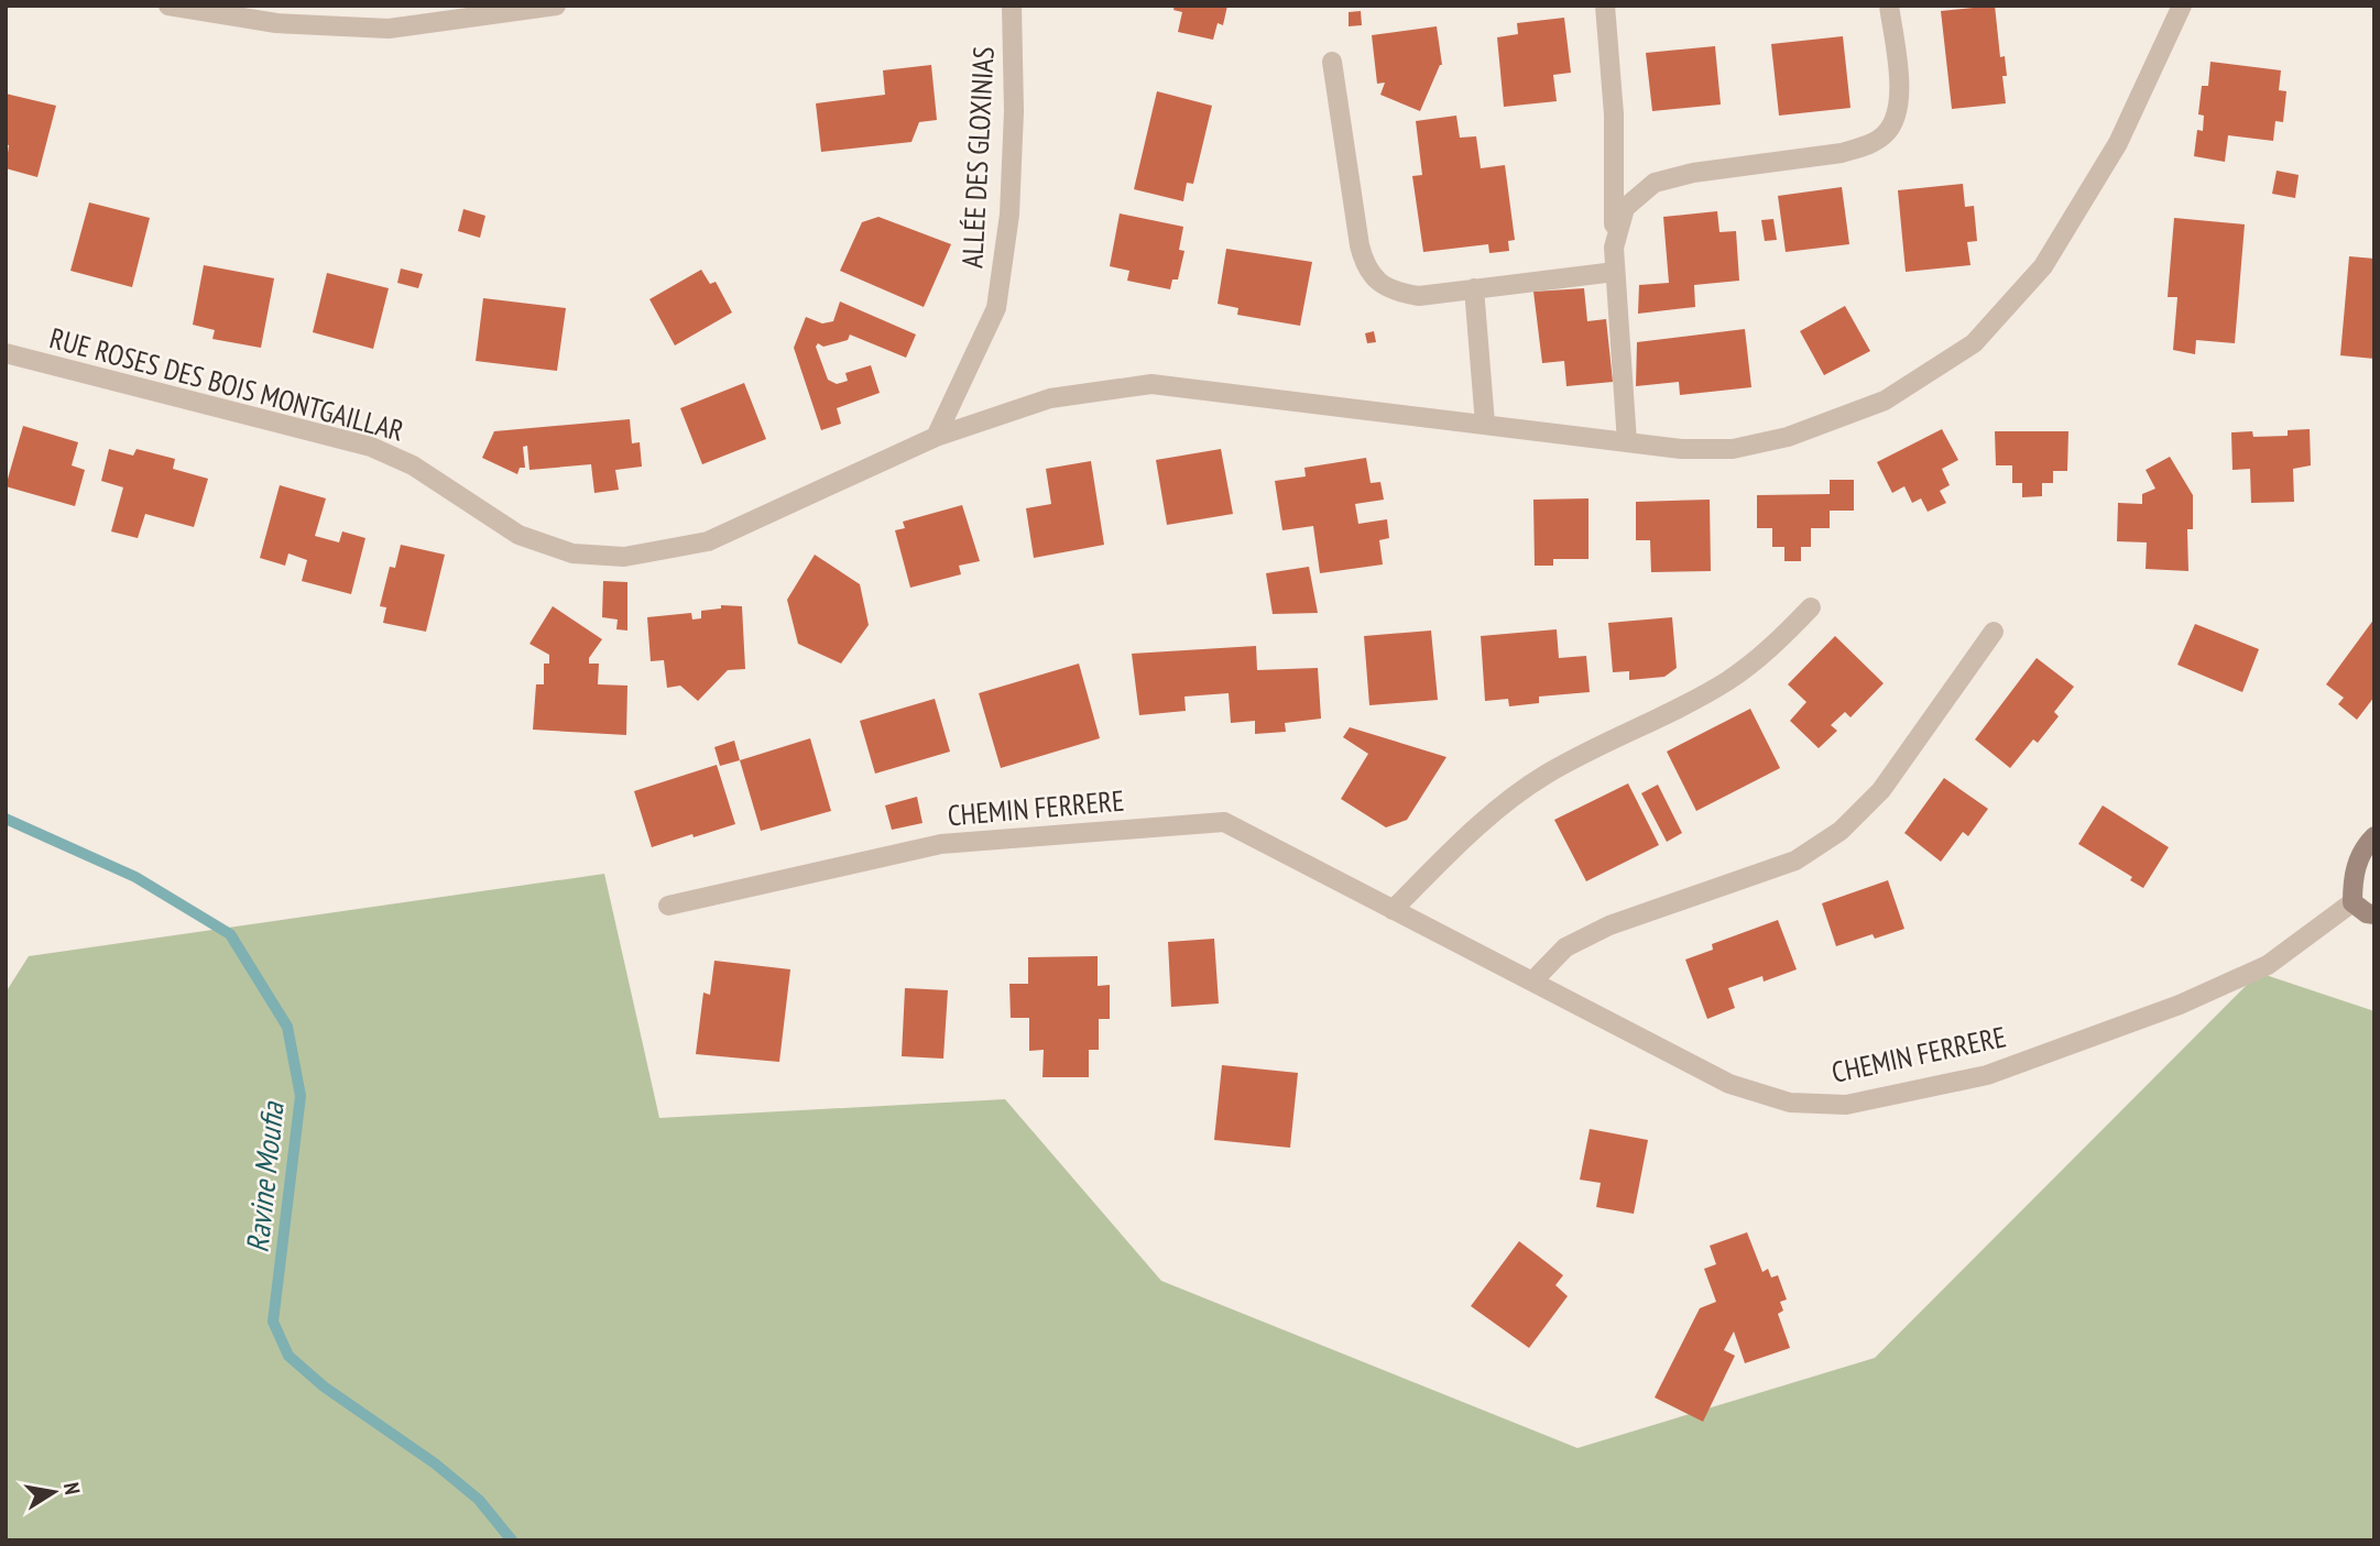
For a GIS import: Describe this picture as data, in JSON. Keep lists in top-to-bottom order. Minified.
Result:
{"streets":{"street":["ALLÉE DES GLOXINIAS","RUE ROSES DES BOIS MONTGAILLAR","CHEMIN FERRERE"]},"crossings":[["ALLÉE DES GLOXINIAS","RUE ROSES DES BOIS MONTGAILLAR"]],"water":["Ravine Moufia"],"north":"right"}
